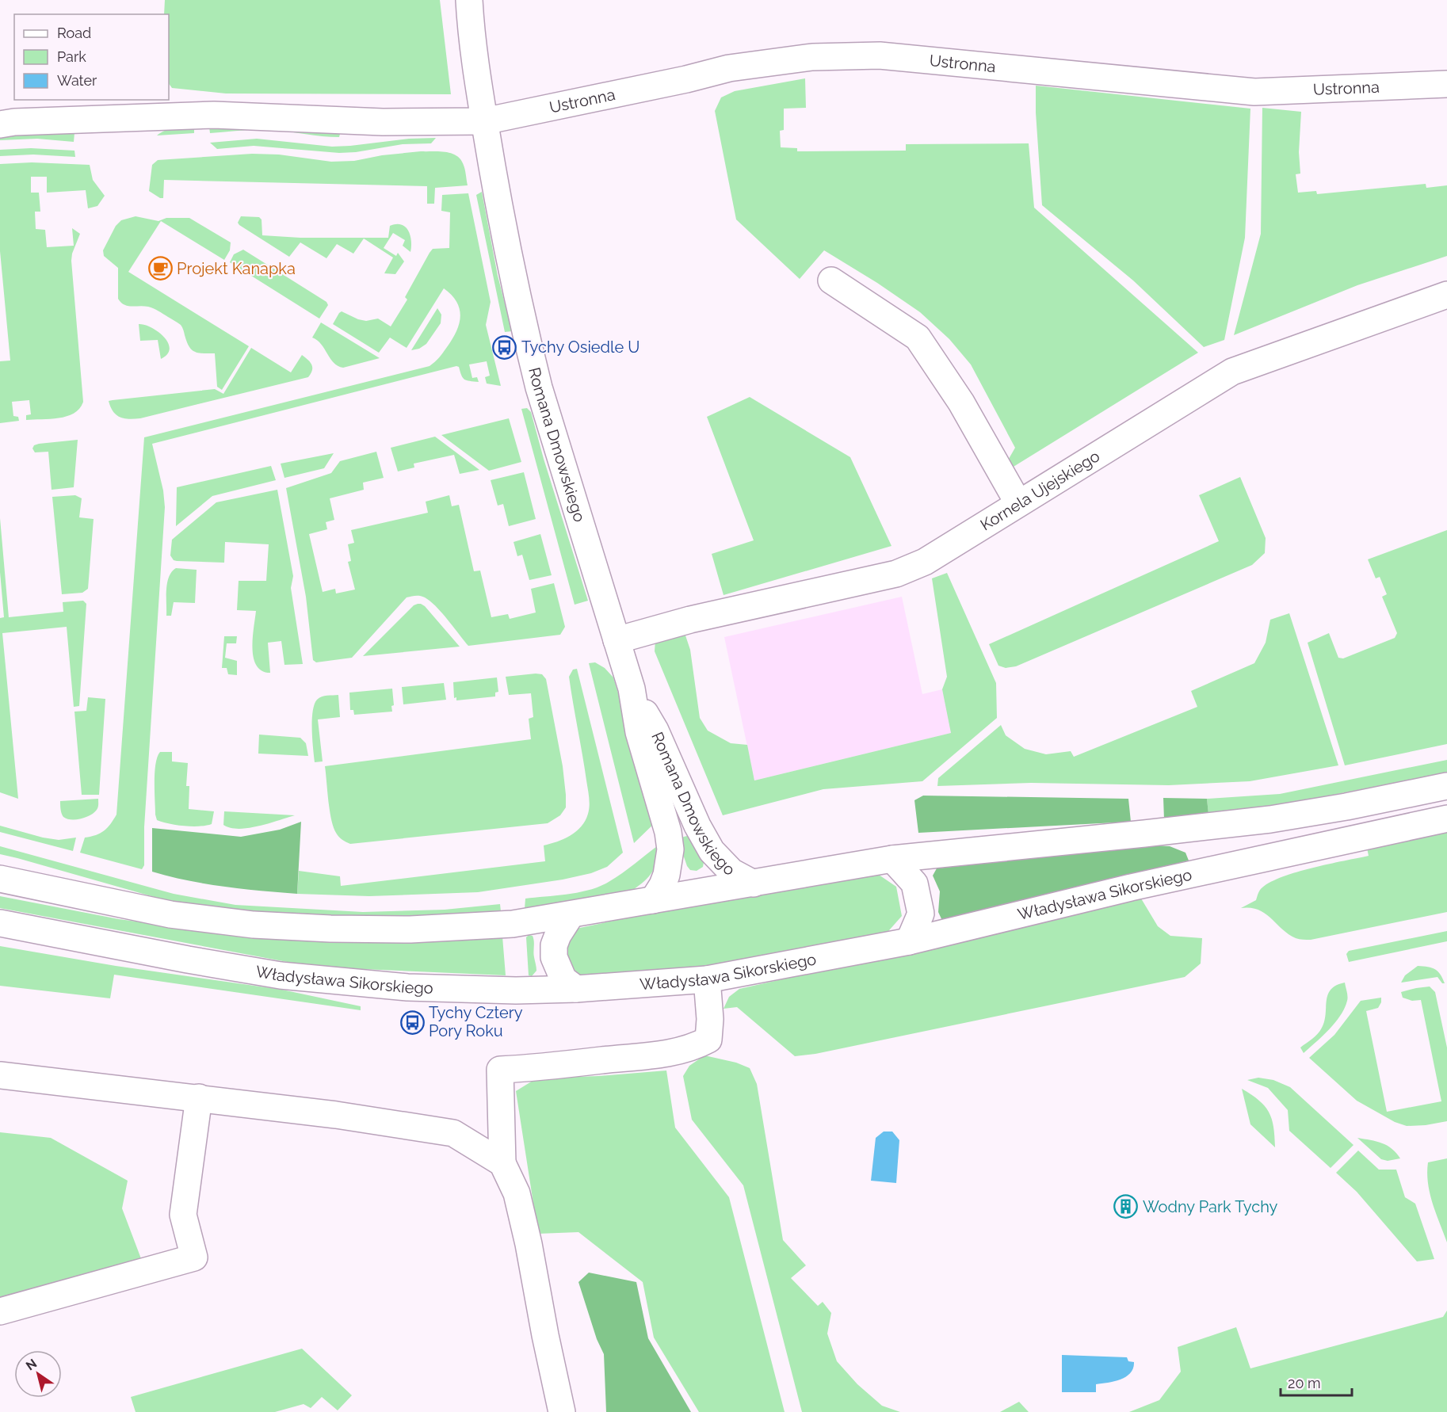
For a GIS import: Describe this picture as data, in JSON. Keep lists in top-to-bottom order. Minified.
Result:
{"streets":{"street":["Ustronna","Romana Dmowskiego","Kornela Ujejskiego","Władysława Sikorskiego"]},"crossings":[["Ustronna","Romana Dmowskiego"],["Romana Dmowskiego","Kornela Ujejskiego"]],"places":{"cafe":["Projekt Kanapka"],"bus stop":["Tychy Osiedle U","Tychy Cztery Pory Roku"],"building":["Wodny Park Tychy"]},"legend":["Road","Park","Water"],"scale_bar":"20 m","north":"top left"}
